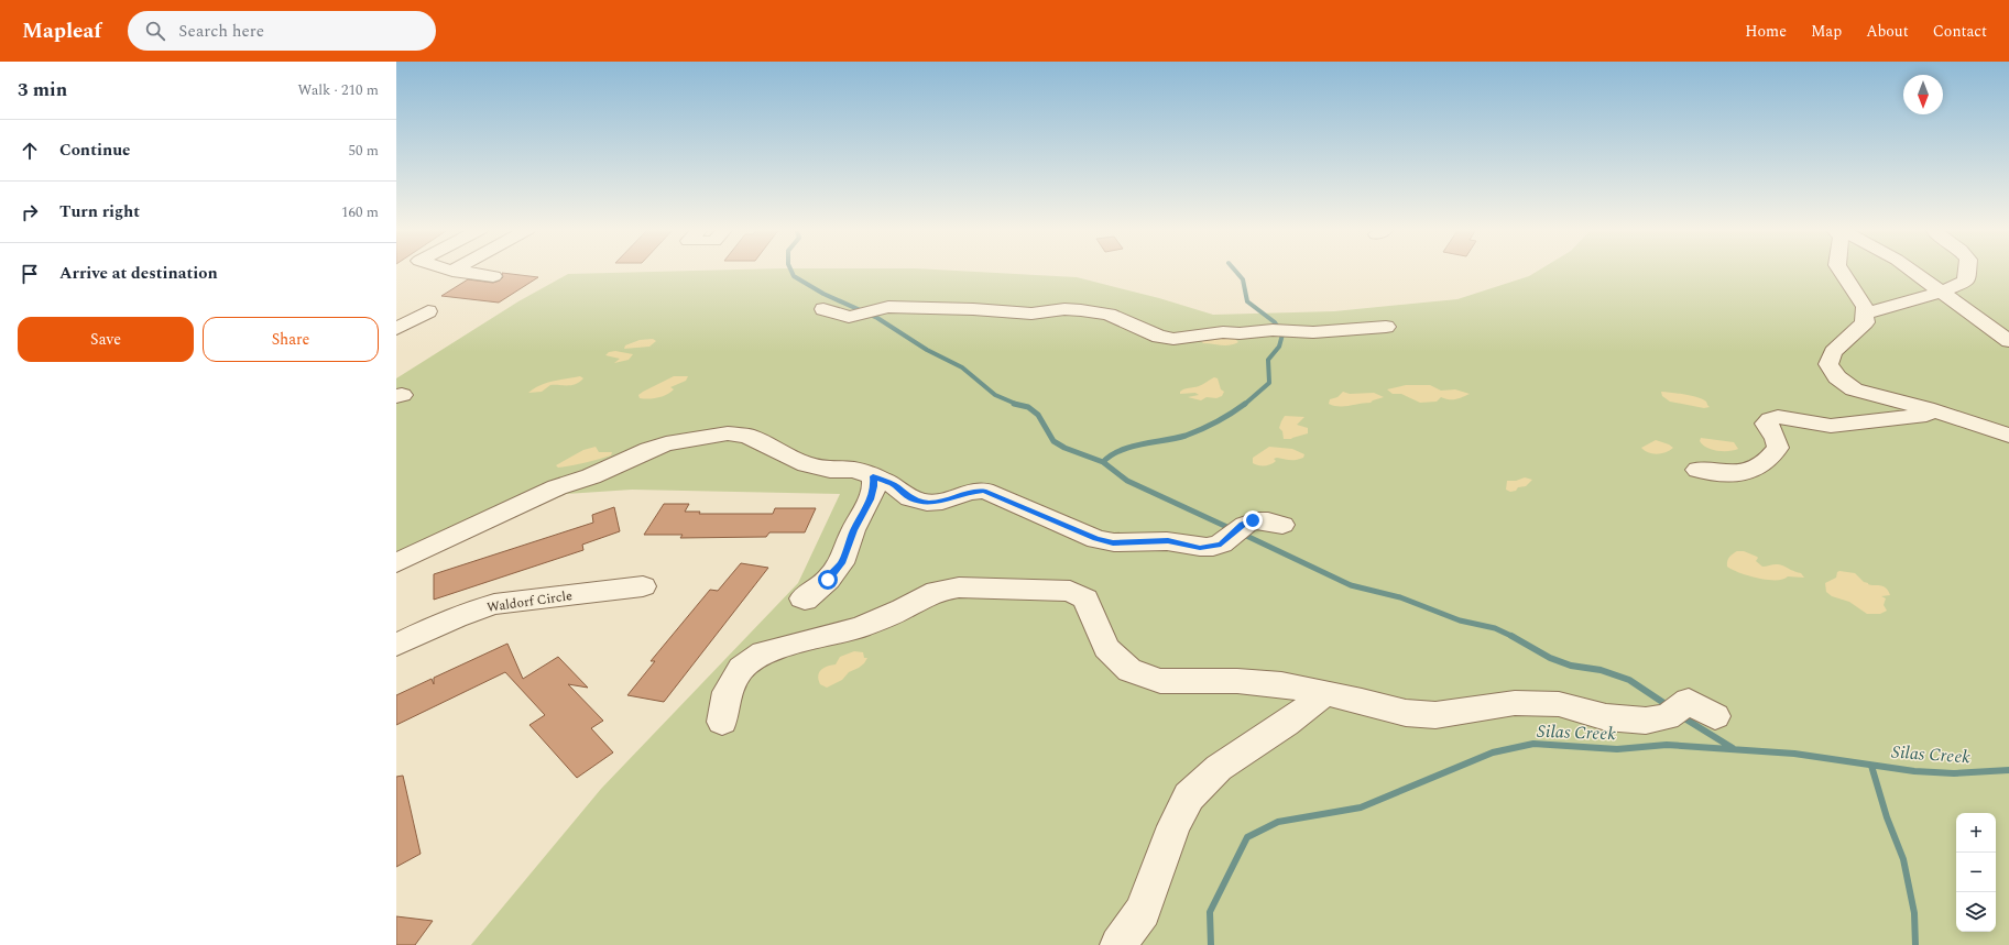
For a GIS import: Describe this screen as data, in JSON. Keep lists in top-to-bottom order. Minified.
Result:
{"streets":{"street":["Waldorf Circle"]},"water":["Silas Creek"],"north":"bottom","page":{"header":"Mapleaf","search":"Search here","nav":["Home","Map","About","Contact"],"heading":["3 min","Walk · 210 m"],"list":[["Continue","50 m"],["Turn right","160 m"],"Arrive at destination"],"buttons":["Save","Share"],"map_buttons":["+","−"]}}
